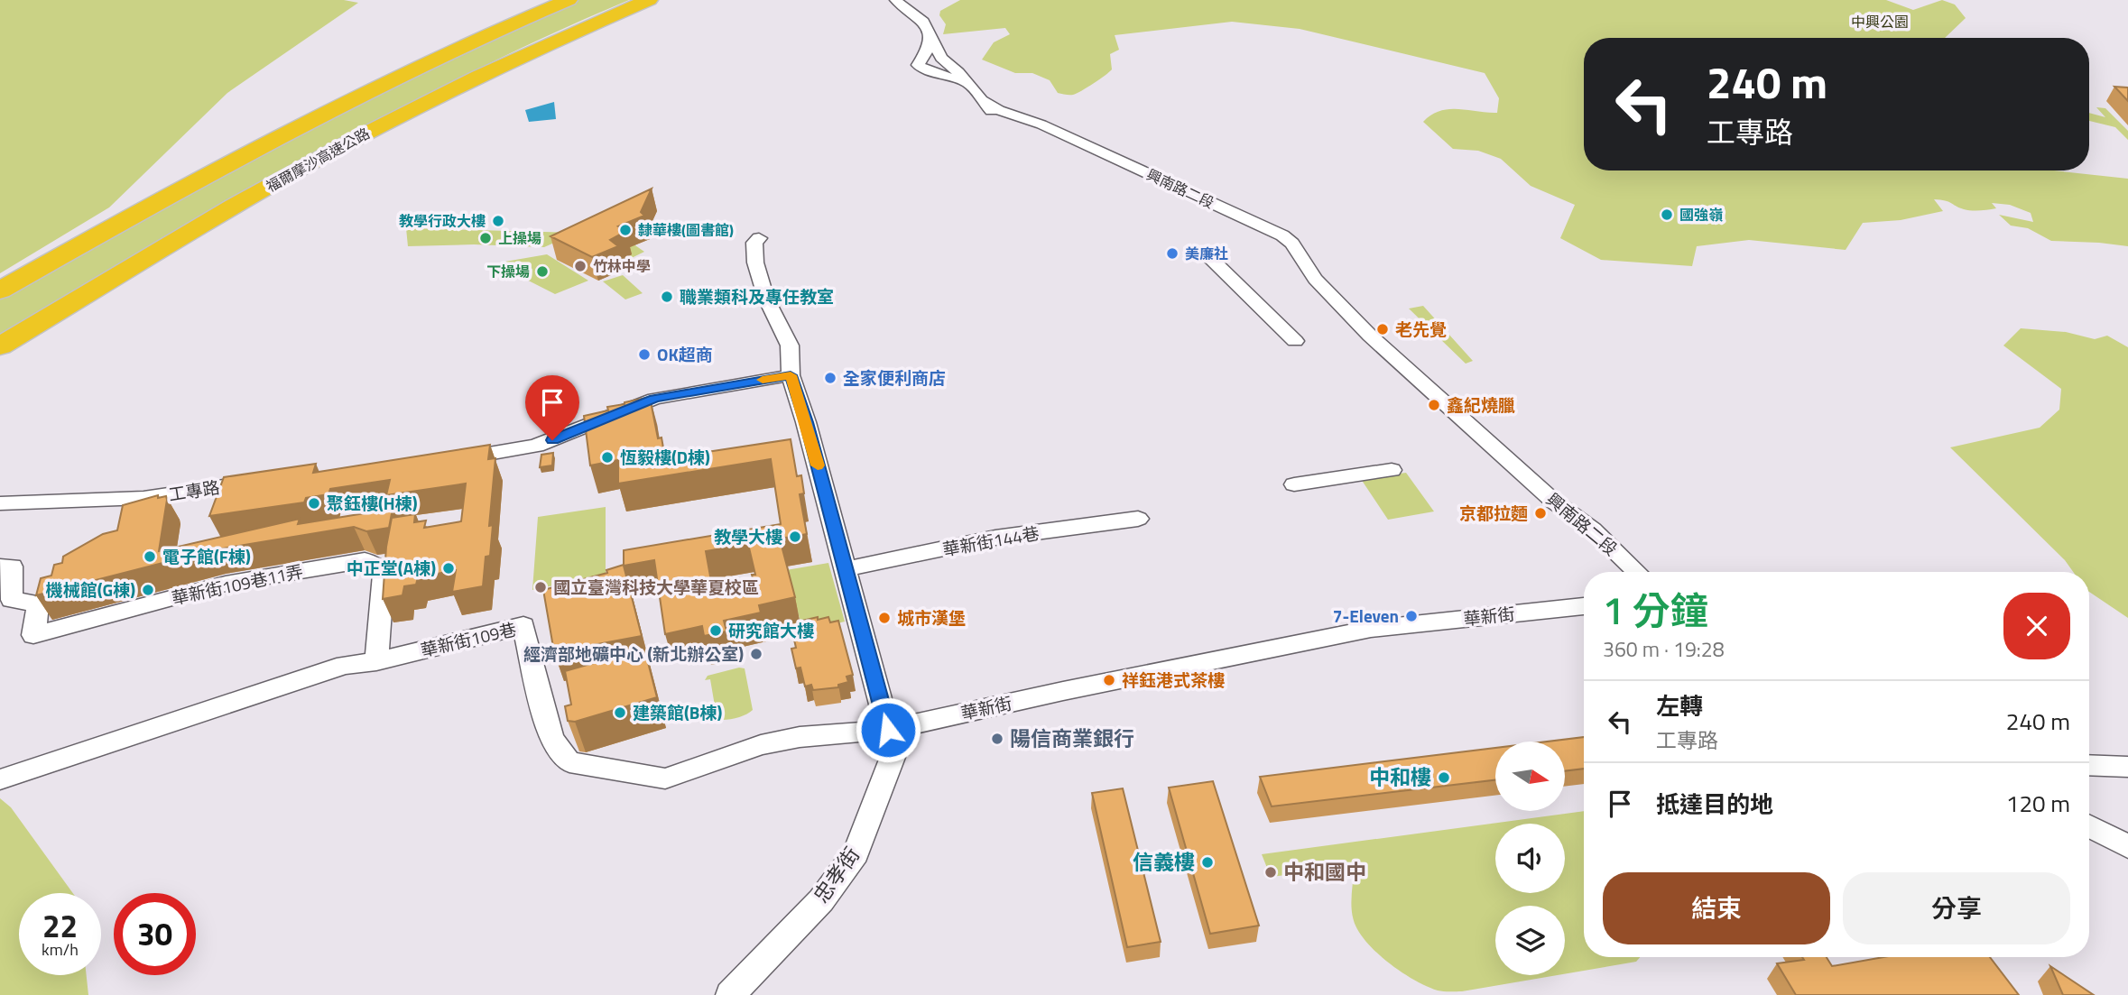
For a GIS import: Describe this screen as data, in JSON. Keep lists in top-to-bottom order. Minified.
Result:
{"streets":{"highway":["福爾摩沙高速公路"],"street":["興南路二段","工專路","華新街144巷","華新街109巷11弄","華新街","華新街109巷","忠孝街"]},"crossings":[["華新街109巷11弄","華新街109巷"],["華新街","華新街109巷"],["華新街","忠孝街"],["華新街109巷","忠孝街"]],"parks":["中興公園"],"places":["國強嶺","教學行政大樓","隸華樓(圖書館)","上操場","美廉社","竹林中學","下操場","職業類科及專任教室","老先覺","OK超商","全家便利商店","鑫紀燒臘","恆毅樓(D棟)","聚鈺樓(H棟)","京都拉麵","教學大樓","電子館(F棟)","中正堂(A棟)","國立臺灣科技大學華夏校區","機械館(G棟)","7-Eleven","城市漢堡","研究館大樓","經濟部地礦中心 (新北辦公室)","祥鈺港式茶樓","建築館(B棟)","陽信商業銀行","中和樓","信義樓","中和國中"],"north":"right","page":{"turn":["240 m","工專路"],"heading":["1 分鐘","360 m · 19:28"],"list":[{"name":"左轉","note":"工專路","value":"240 m"},{"name":"抵達目的地","value":"120 m"}],"buttons":["結束","分享"],"speed":"22 km/h","limit":"30"}}
